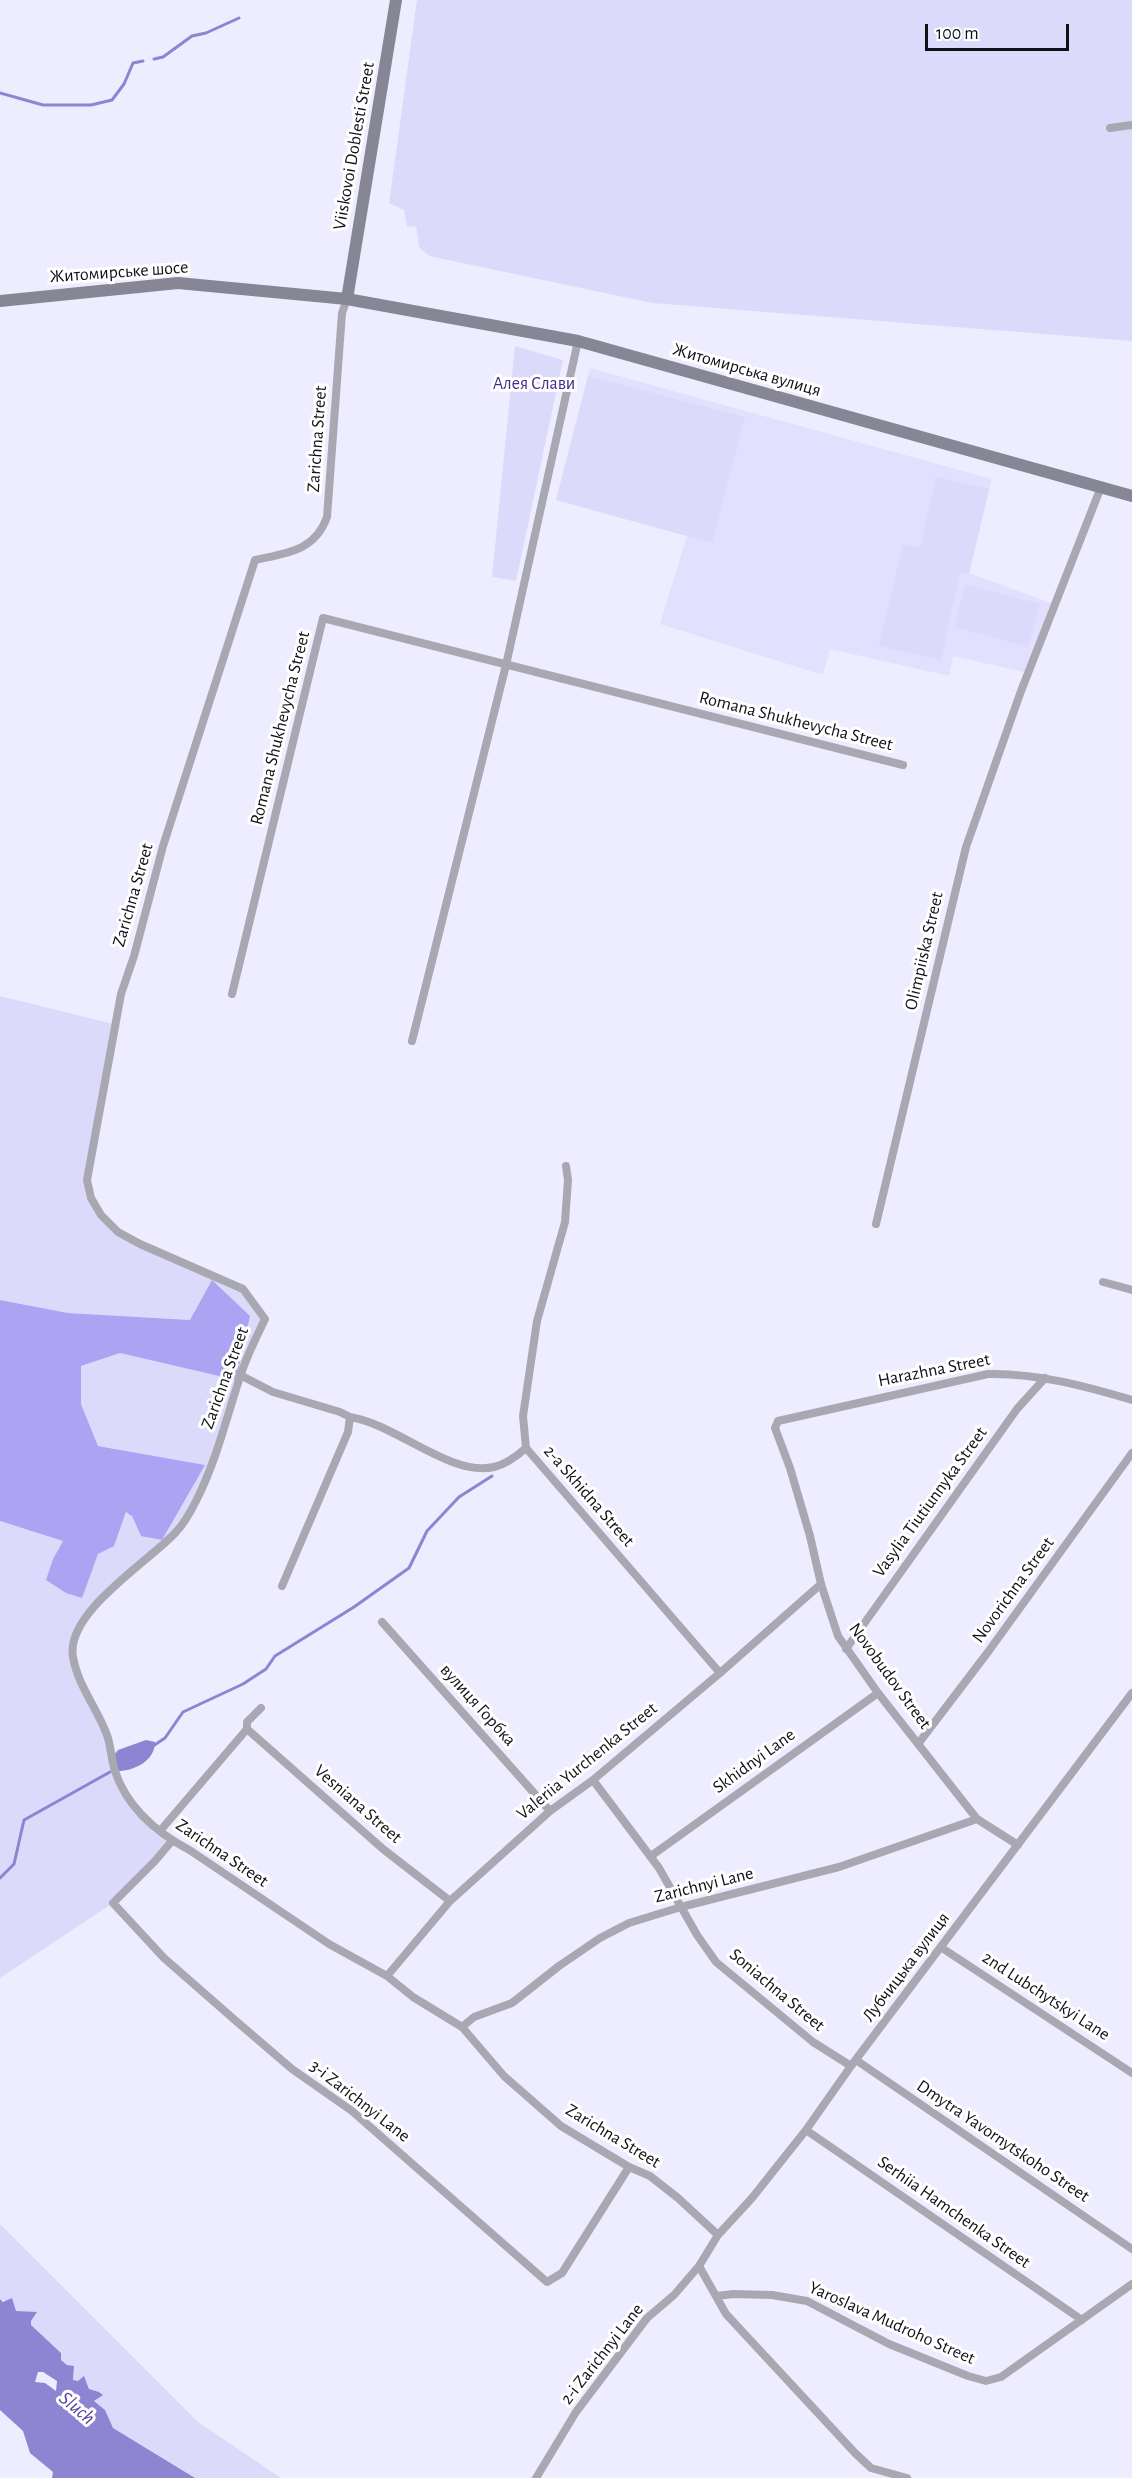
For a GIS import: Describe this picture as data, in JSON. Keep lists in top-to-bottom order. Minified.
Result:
{"streets":{"main road":["Viiskovoi Doblesti Street","Житомирське шосе","Житомирська вулиця"],"street":["Zarichna Street","Romana Shukhevycha Street","Olimpiiska Street","Harazhna Street","2-a Skhidna Street","Vasylia Tiutiunnyka Street","Novorichna Street","Novobudov Street","вулиця Горбка","Valeriia Yurchenka Street","Skhidnyi Lane","Vesniana Street","Zarichnyi Lane","Лубчицька вулиця","Soniachna Street","2nd Lubchytskyi Lane","3-i Zarichnyi Lane","Dmytra Yavornytskoho Street","Serhiia Hamchenka Street","Yaroslava Mudroho Street","2-i Zarichnyi Lane"]},"crossings":[["Viiskovoi Doblesti Street","Житомирське шосе"],["Viiskovoi Doblesti Street","Житомирська вулиця"],["Viiskovoi Doblesti Street","Zarichna Street"],["Житомирське шосе","Житомирська вулиця"],["Житомирське шосе","Zarichna Street"],["Житомирська вулиця","Zarichna Street"],["Житомирська вулиця","Olimpiiska Street"],["Zarichna Street","Valeriia Yurchenka Street"],["Zarichna Street","Zarichnyi Lane"],["Zarichna Street","Лубчицька вулиця"],["Zarichna Street","3-i Zarichnyi Lane"],["Harazhna Street","Vasylia Tiutiunnyka Street"],["Harazhna Street","Novobudov Street"],["2-a Skhidna Street","Valeriia Yurchenka Street"],["Vasylia Tiutiunnyka Street","Novobudov Street"],["Novorichna Street","Novobudov Street"],["Novobudov Street","Valeriia Yurchenka Street"],["Novobudov Street","Skhidnyi Lane"],["Novobudov Street","Zarichnyi Lane"],["Novobudov Street","Лубчицька вулиця"],["вулиця Горбка","Valeriia Yurchenka Street"],["Valeriia Yurchenka Street","Vesniana Street"],["Valeriia Yurchenka Street","Soniachna Street"],["Skhidnyi Lane","Soniachna Street"],["Zarichnyi Lane","Soniachna Street"],["Лубчицька вулиця","Soniachna Street"],["Лубчицька вулиця","2nd Lubchytskyi Lane"],["Лубчицька вулиця","Dmytra Yavornytskoho Street"],["Лубчицька вулиця","Serhiia Hamchenka Street"],["Лубчицька вулиця","2-i Zarichnyi Lane"],["Soniachna Street","Dmytra Yavornytskoho Street"],["Serhiia Hamchenka Street","Yaroslava Mudroho Street"]],"water":["Sluch"],"parks":["Алея Слави"],"scale_bar":"100 m"}
